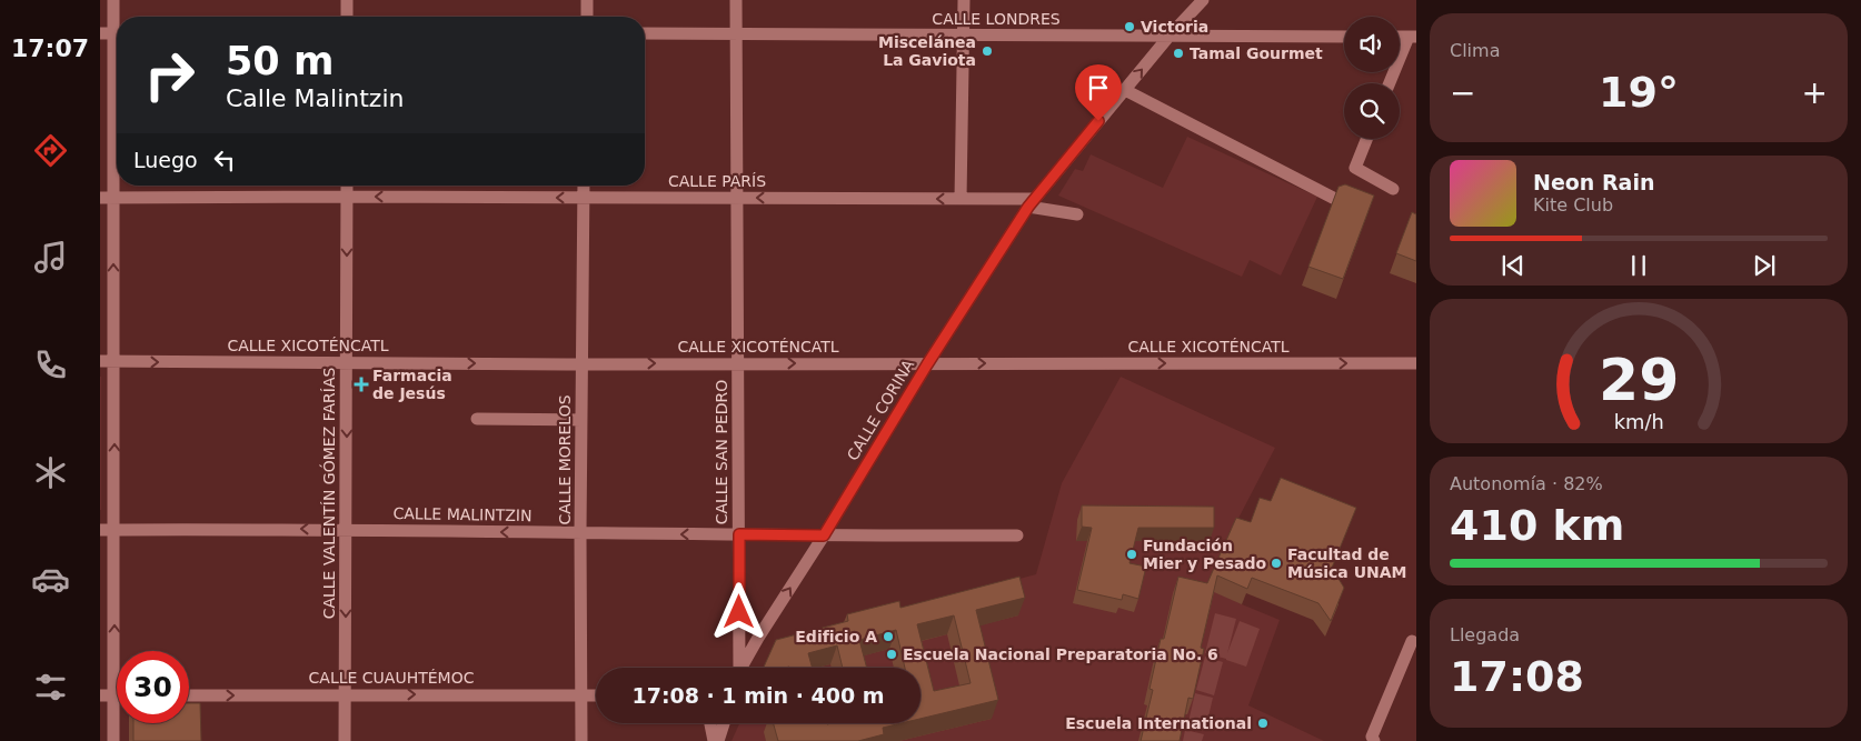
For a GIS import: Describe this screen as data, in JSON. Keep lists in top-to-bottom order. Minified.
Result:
{"streets":{"street":["CALLE LONDRES","CALLE PARÍS","CALLE XICOTÉNCATL","CALLE CORINA","CALLE SAN PEDRO","CALLE MORELOS","CALLE VALENTÍN GÓMEZ FARÍAS","CALLE MALINTZIN","CALLE CUAUHTÉMOC"]},"crossings":[["CALLE LONDRES","CALLE CORINA"],["CALLE LONDRES","CALLE SAN PEDRO"],["CALLE PARÍS","CALLE CORINA"],["CALLE PARÍS","CALLE SAN PEDRO"],["CALLE PARÍS","CALLE MORELOS"],["CALLE PARÍS","CALLE VALENTÍN GÓMEZ FARÍAS"],["CALLE XICOTÉNCATL","CALLE CORINA"],["CALLE XICOTÉNCATL","CALLE SAN PEDRO"],["CALLE XICOTÉNCATL","CALLE MORELOS"],["CALLE XICOTÉNCATL","CALLE VALENTÍN GÓMEZ FARÍAS"],["CALLE CORINA","CALLE MALINTZIN"],["CALLE SAN PEDRO","CALLE MALINTZIN"],["CALLE MORELOS","CALLE MALINTZIN"],["CALLE MORELOS","CALLE CUAUHTÉMOC"],["CALLE VALENTÍN GÓMEZ FARÍAS","CALLE MALINTZIN"],["CALLE VALENTÍN GÓMEZ FARÍAS","CALLE CUAUHTÉMOC"]],"one_way":["CALLE PARÍS","CALLE XICOTÉNCATL","CALLE VALENTÍN GÓMEZ FARÍAS","CALLE MALINTZIN","CALLE CUAUHTÉMOC"],"places":{"other":["Victoria","Miscelánea La Gaviota","Tamal Gourmet","Fundación Mier y Pesado","Facultad de Música UNAM","Edificio A","Escuela Nacional Preparatoria No. 6","Escuela International"],"health":["Farmacia de Jesús"]},"page":{"tabs":"17:07","tile":["Clima",["Autonomía · 82%","410 km"],["Llegada","17:08"]],"turn":["50 m","Calle Malintzin"],"heat":["−","19°","+"],"then":"Luego","song":["Neon Rain","Kite Club"],"limit":"30","trip":"17:08 · 1 min · 400 m","gauge":["29","km/h"]}}
